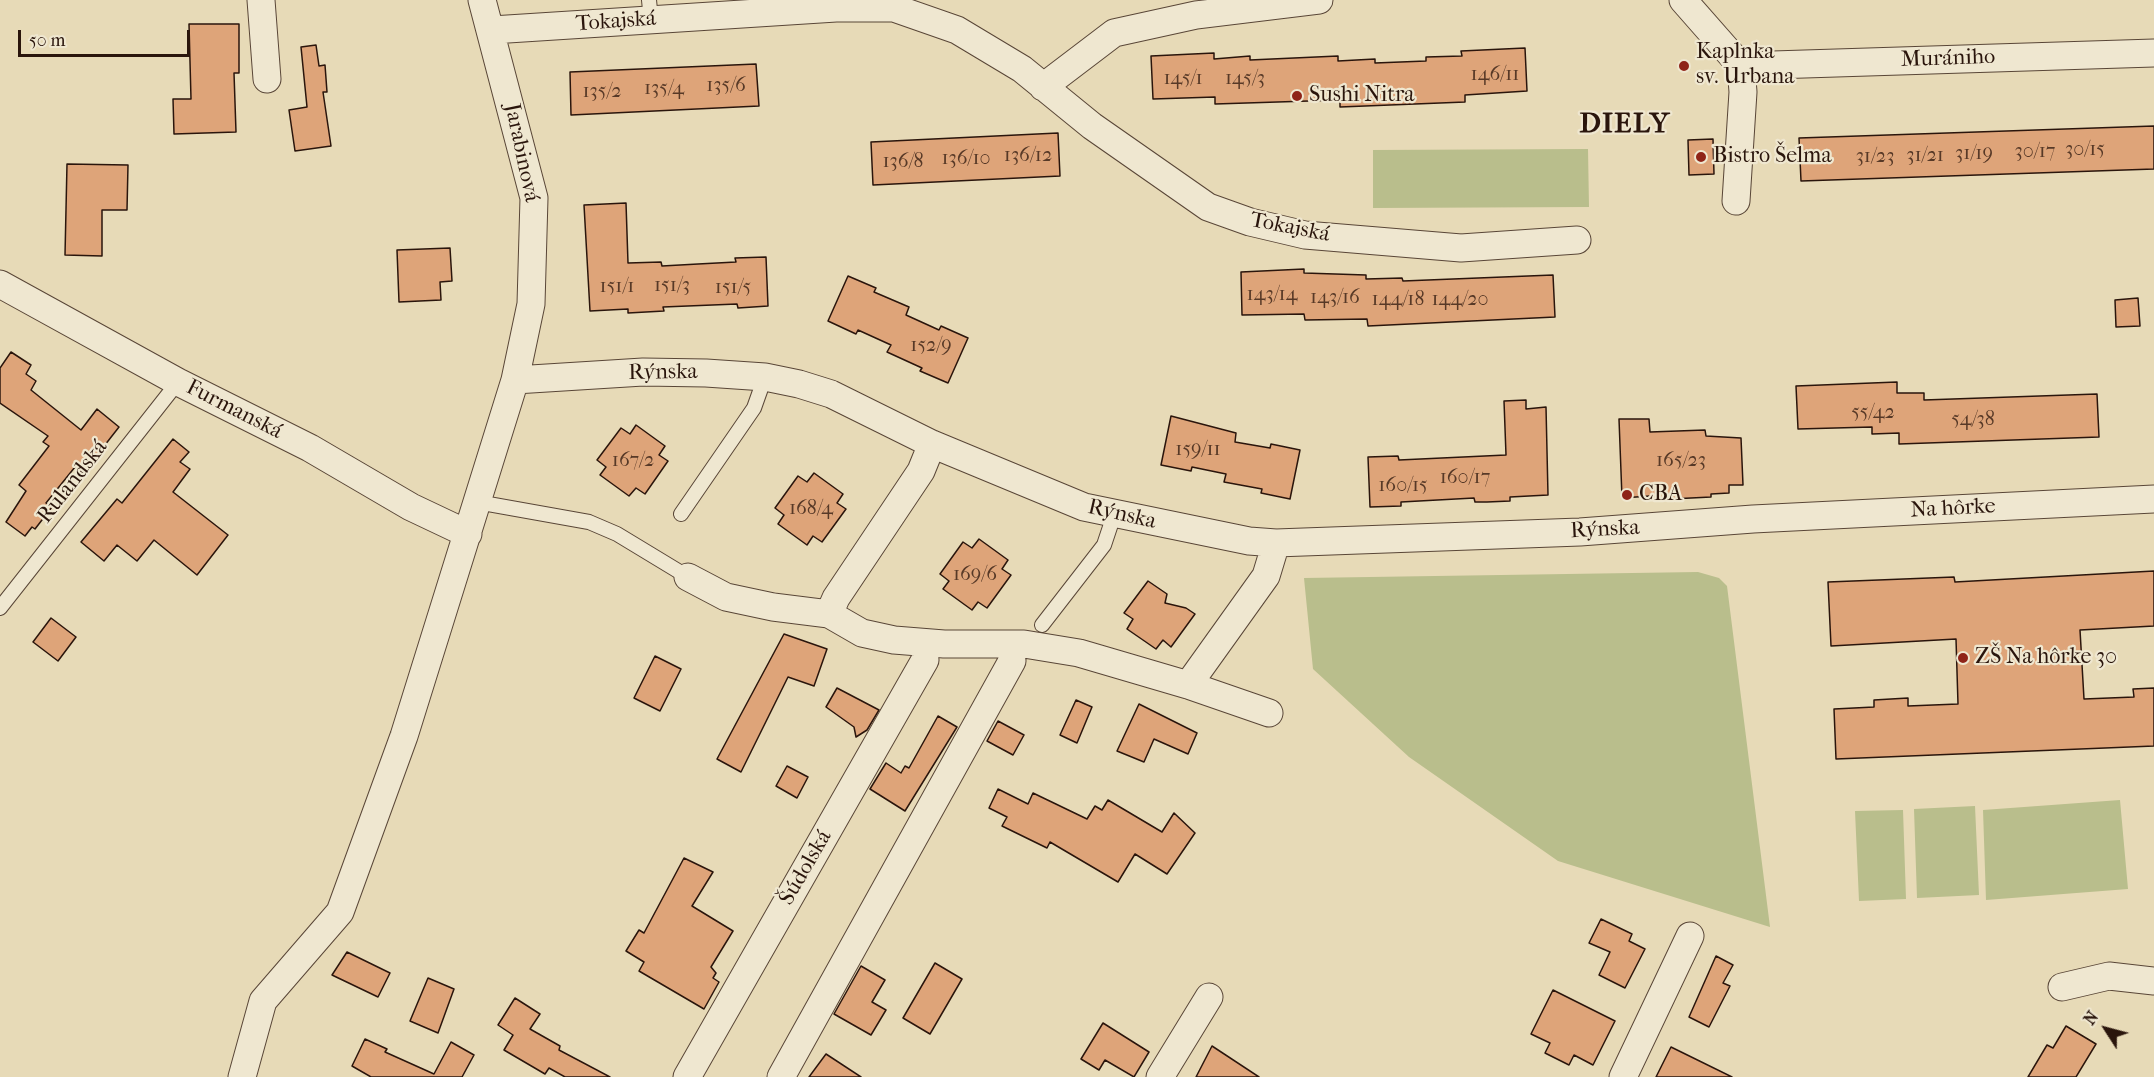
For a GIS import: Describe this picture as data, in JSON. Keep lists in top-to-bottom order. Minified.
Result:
{"streets":{"street":["Tokajská","Murániho","Jarabinová","Rýnska","Furmanská","Na hôrke","Šúdolská"],"lane":["Rulandská"]},"crossings":[["Tokajská","Jarabinová"],["Jarabinová","Rýnska"],["Jarabinová","Furmanská"],["Rýnska","Na hôrke"],["Furmanská","Rulandská"]],"districts":["DIELY"],"places":["Kaplnka sv. Urbana","Sushi Nitra","Bistro Šelma","CBA","ZŠ Na hôrke 30"],"house_numbers":["146/11","145/1","145/3","135/6","135/4","135/2","30/15","30/17","31/19","136/12","31/21","31/23","136/10","136/8","151/3","151/1","151/5","143/14","143/16","144/18","144/20","152/9","55/42","54/38","159/11","167/2","165/23","160/17","160/15","168/4","169/6"],"scale_bar":"50 m","north":"top left"}
